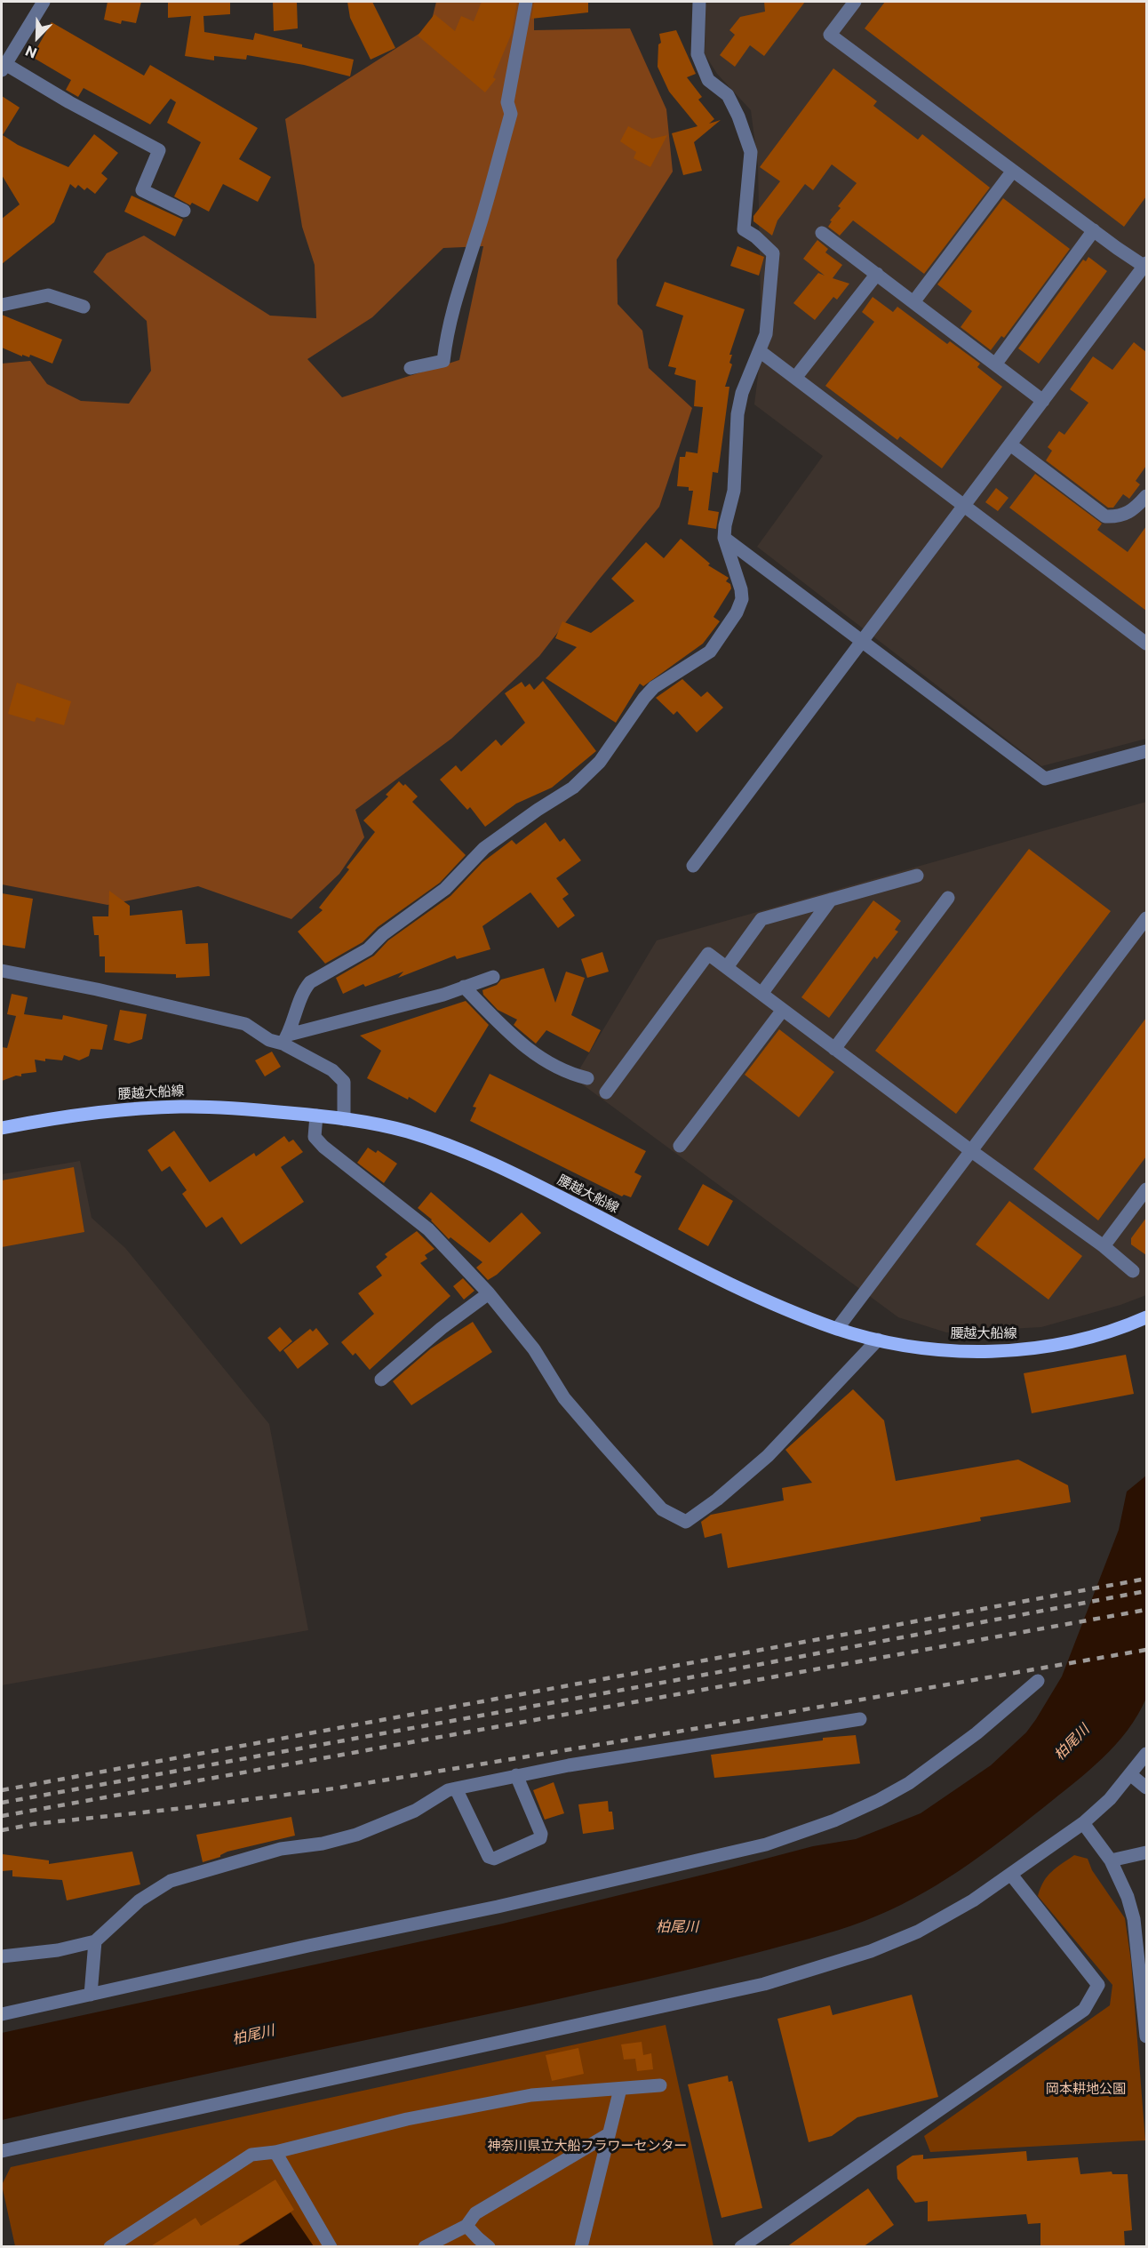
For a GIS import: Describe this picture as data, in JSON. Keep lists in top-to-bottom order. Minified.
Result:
{"streets":{"main road":["腰越大船線"]},"water":["柏尾川"],"parks":["岡本耕地公園","神奈川県立大船フラワーセンター"],"north":"bottom left"}
